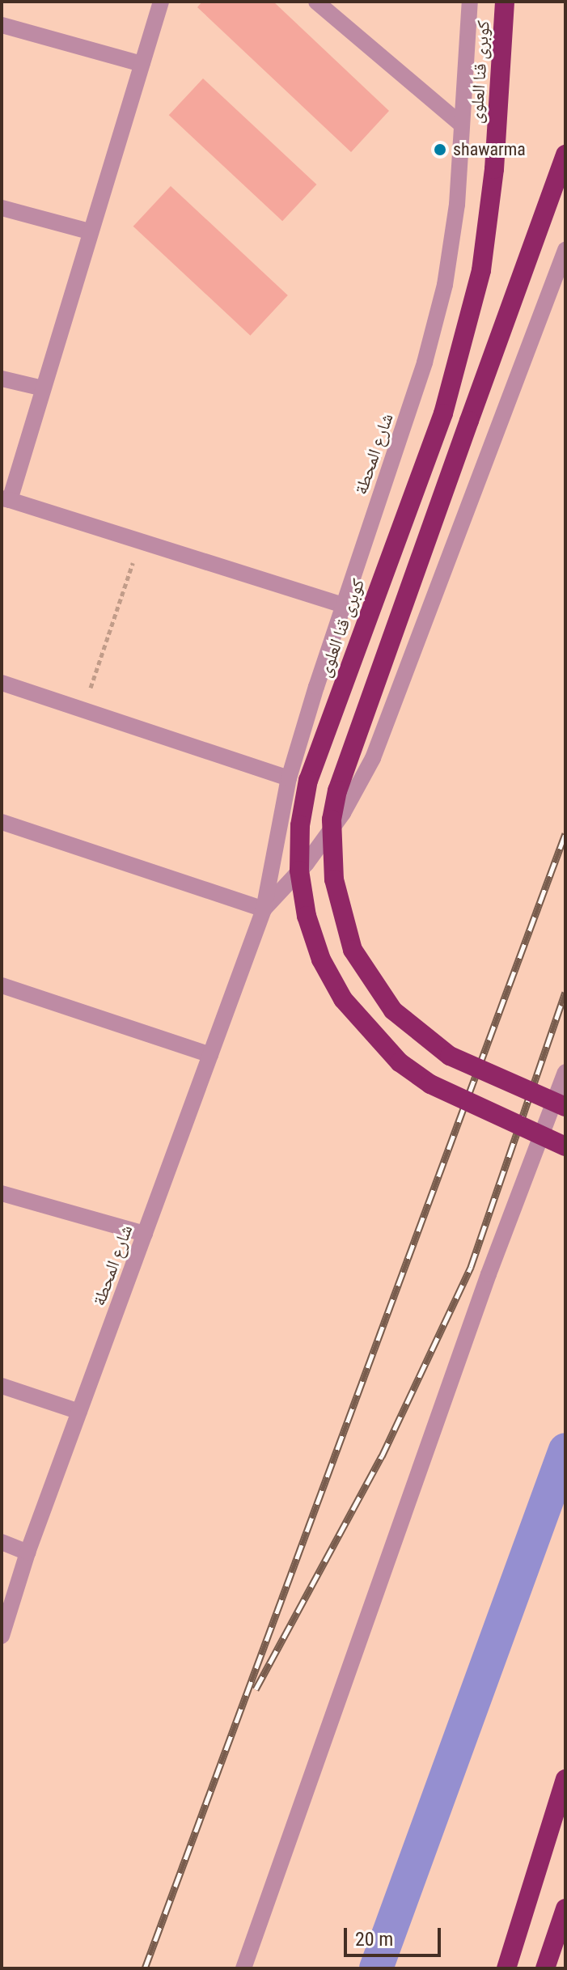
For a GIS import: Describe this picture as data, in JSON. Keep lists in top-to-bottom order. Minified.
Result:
{"streets":{"highway":["كوبرى قنا العلوى"],"street":["شارع المحطة"]},"places":["shawarma"],"scale_bar":"20 m"}
